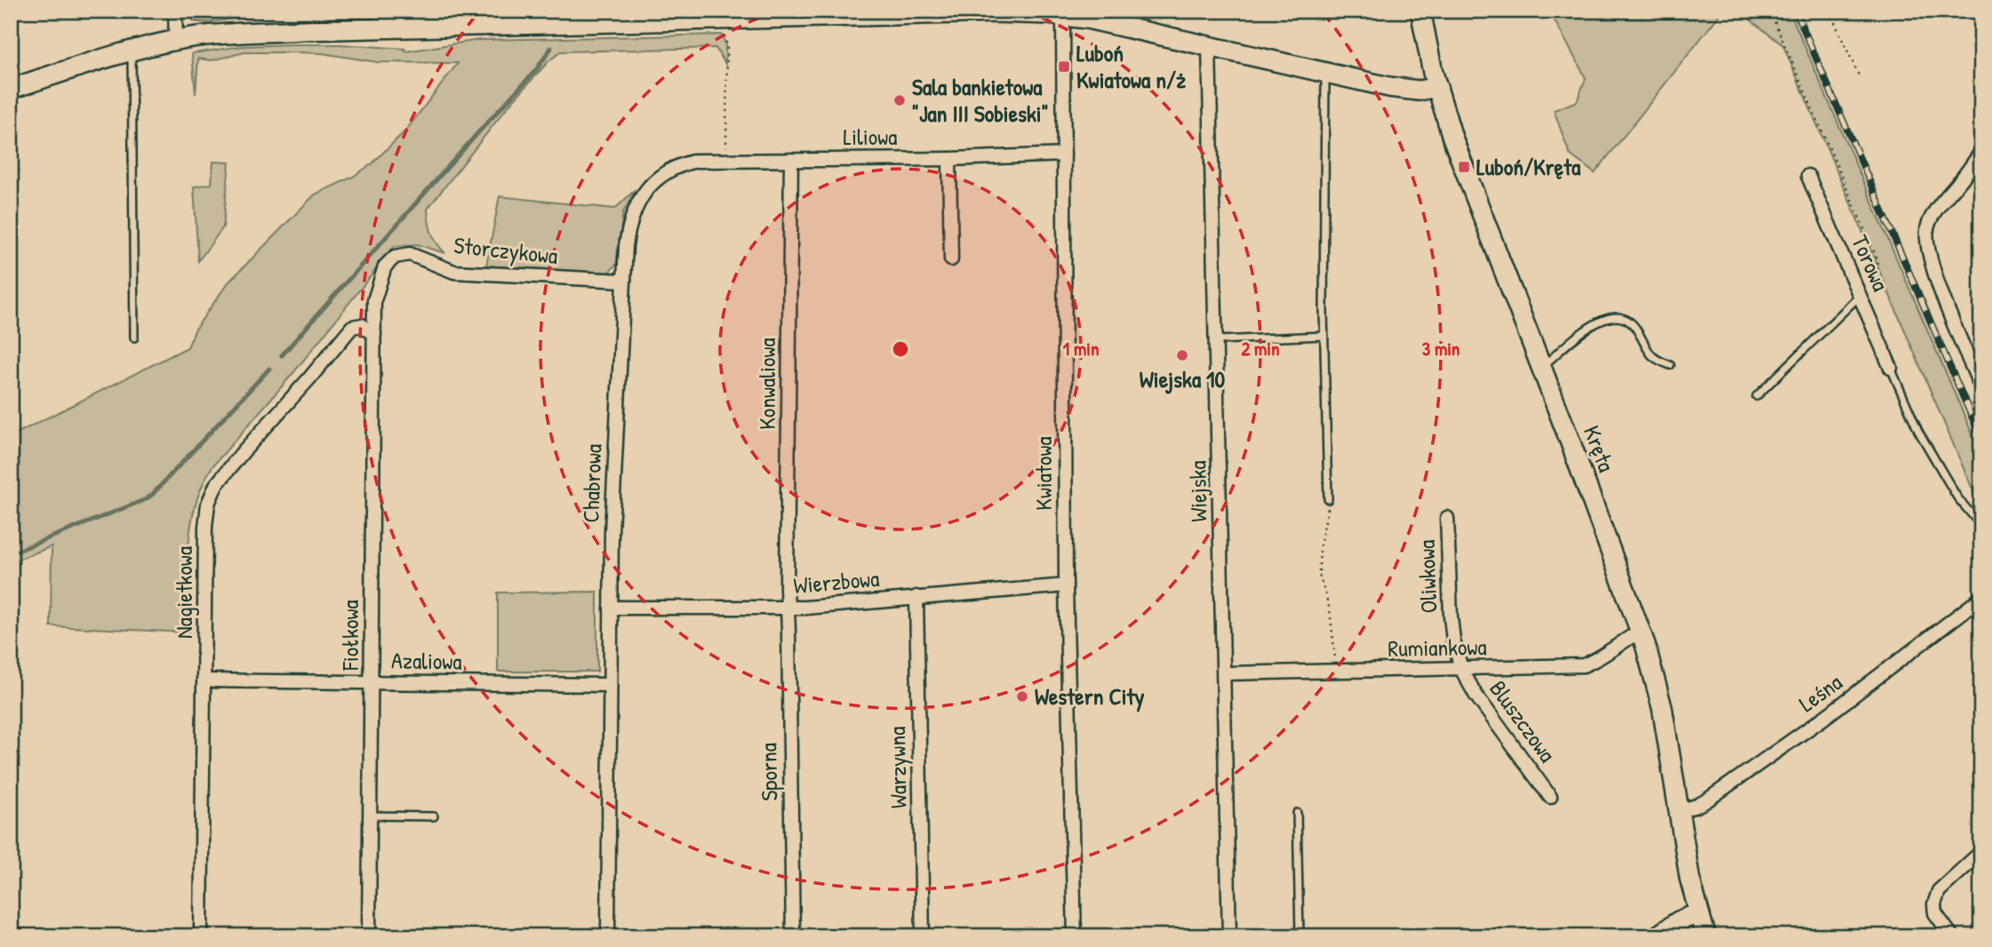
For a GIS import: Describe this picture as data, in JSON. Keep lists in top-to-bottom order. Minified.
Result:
{"streets":{"street":["Liliowa","Storczykowa","Torowa","Konwaliowa","Kręta","Kwiatowa","Chabrowa","Wiejska","Oliwkowa","Wierzbowa","Nagietkowa","Fiołkowa","Rumiankowa","Azaliowa","Leśna","Bluszczowa","Warzywna","Sporna"]},"crossings":[["Liliowa","Konwaliowa"],["Liliowa","Kwiatowa"],["Liliowa","Chabrowa"],["Storczykowa","Chabrowa"],["Storczykowa","Nagietkowa"],["Storczykowa","Fiołkowa"],["Konwaliowa","Chabrowa"],["Konwaliowa","Wierzbowa"],["Konwaliowa","Sporna"],["Kręta","Rumiankowa"],["Kręta","Leśna"],["Kwiatowa","Wierzbowa"],["Chabrowa","Wierzbowa"],["Chabrowa","Azaliowa"],["Wiejska","Rumiankowa"],["Oliwkowa","Rumiankowa"],["Oliwkowa","Bluszczowa"],["Wierzbowa","Warzywna"],["Wierzbowa","Sporna"],["Nagietkowa","Fiołkowa"],["Nagietkowa","Azaliowa"],["Fiołkowa","Azaliowa"],["Rumiankowa","Bluszczowa"]],"places":{"transit":["Luboń Kwiatowa n/ż","Luboń/Kręta"],"other":["Sala bankietowa \"Jan III Sobieski\"","Wiejska 10","Western City"]},"rings":["1 min","2 min","3 min"]}
